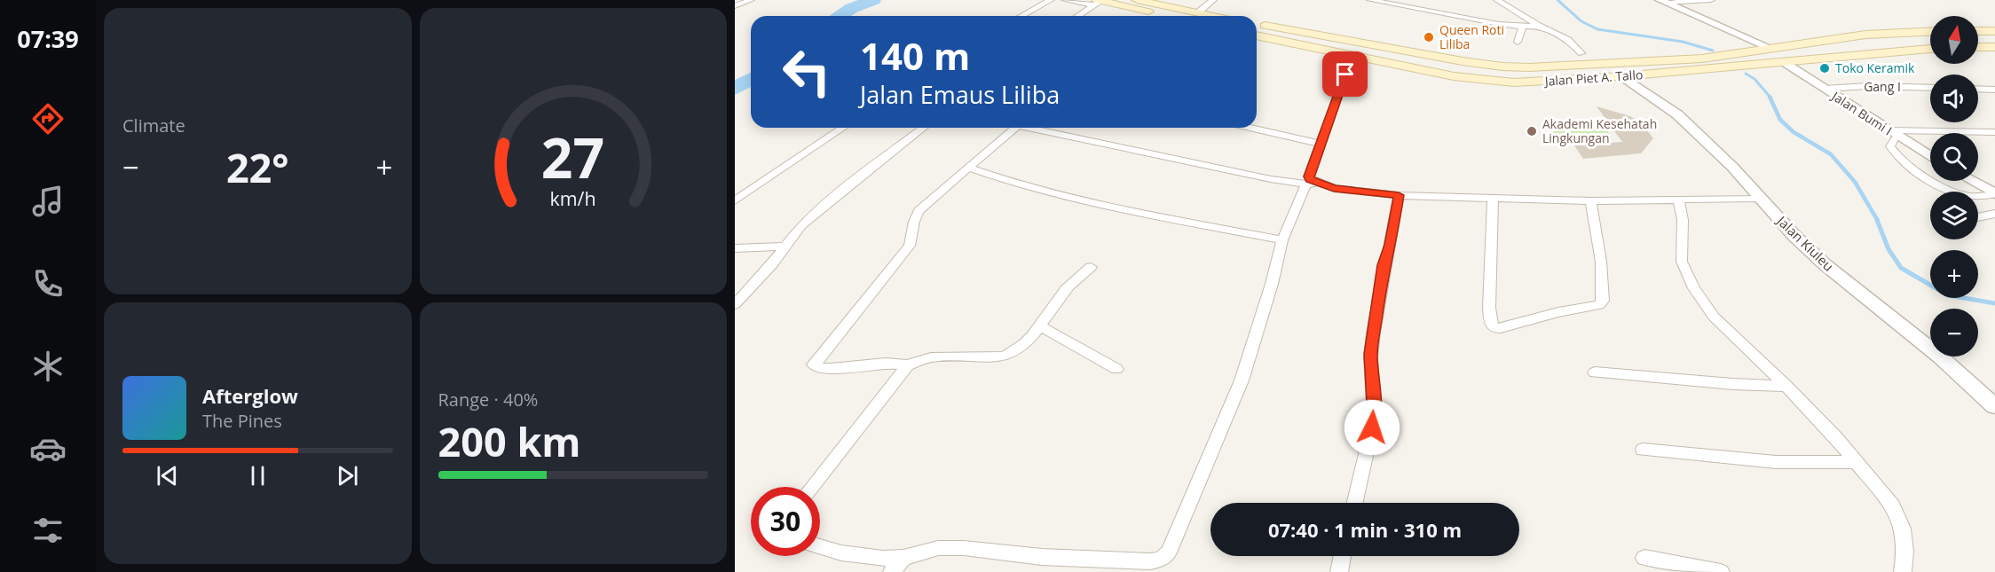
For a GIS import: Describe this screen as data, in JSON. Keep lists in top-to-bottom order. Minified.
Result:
{"streets":{"main road":["Jalan Piet A. Tallo"],"street":["Gang I","Jalan Bumi I","Jalan Kiuleu"]},"crossings":[["Jalan Piet A. Tallo","Jalan Bumi I"],["Jalan Piet A. Tallo","Jalan Kiuleu"],["Gang I","Jalan Bumi I"]],"places":["Queen Roti Liliba","Toko Keramik","Akademi Kesehatah Lingkungan"],"north":"top","page":{"tabs":"07:39","tile":["Climate",["Range · 40%","200 km"]],"map_buttons":["+","−"],"turn":["140 m","Jalan Emaus Liliba"],"heat":["−","22°","+"],"song":["Afterglow","The Pines"],"limit":"30","trip":"07:40 · 1 min · 310 m","gauge":["27","km/h"]}}
